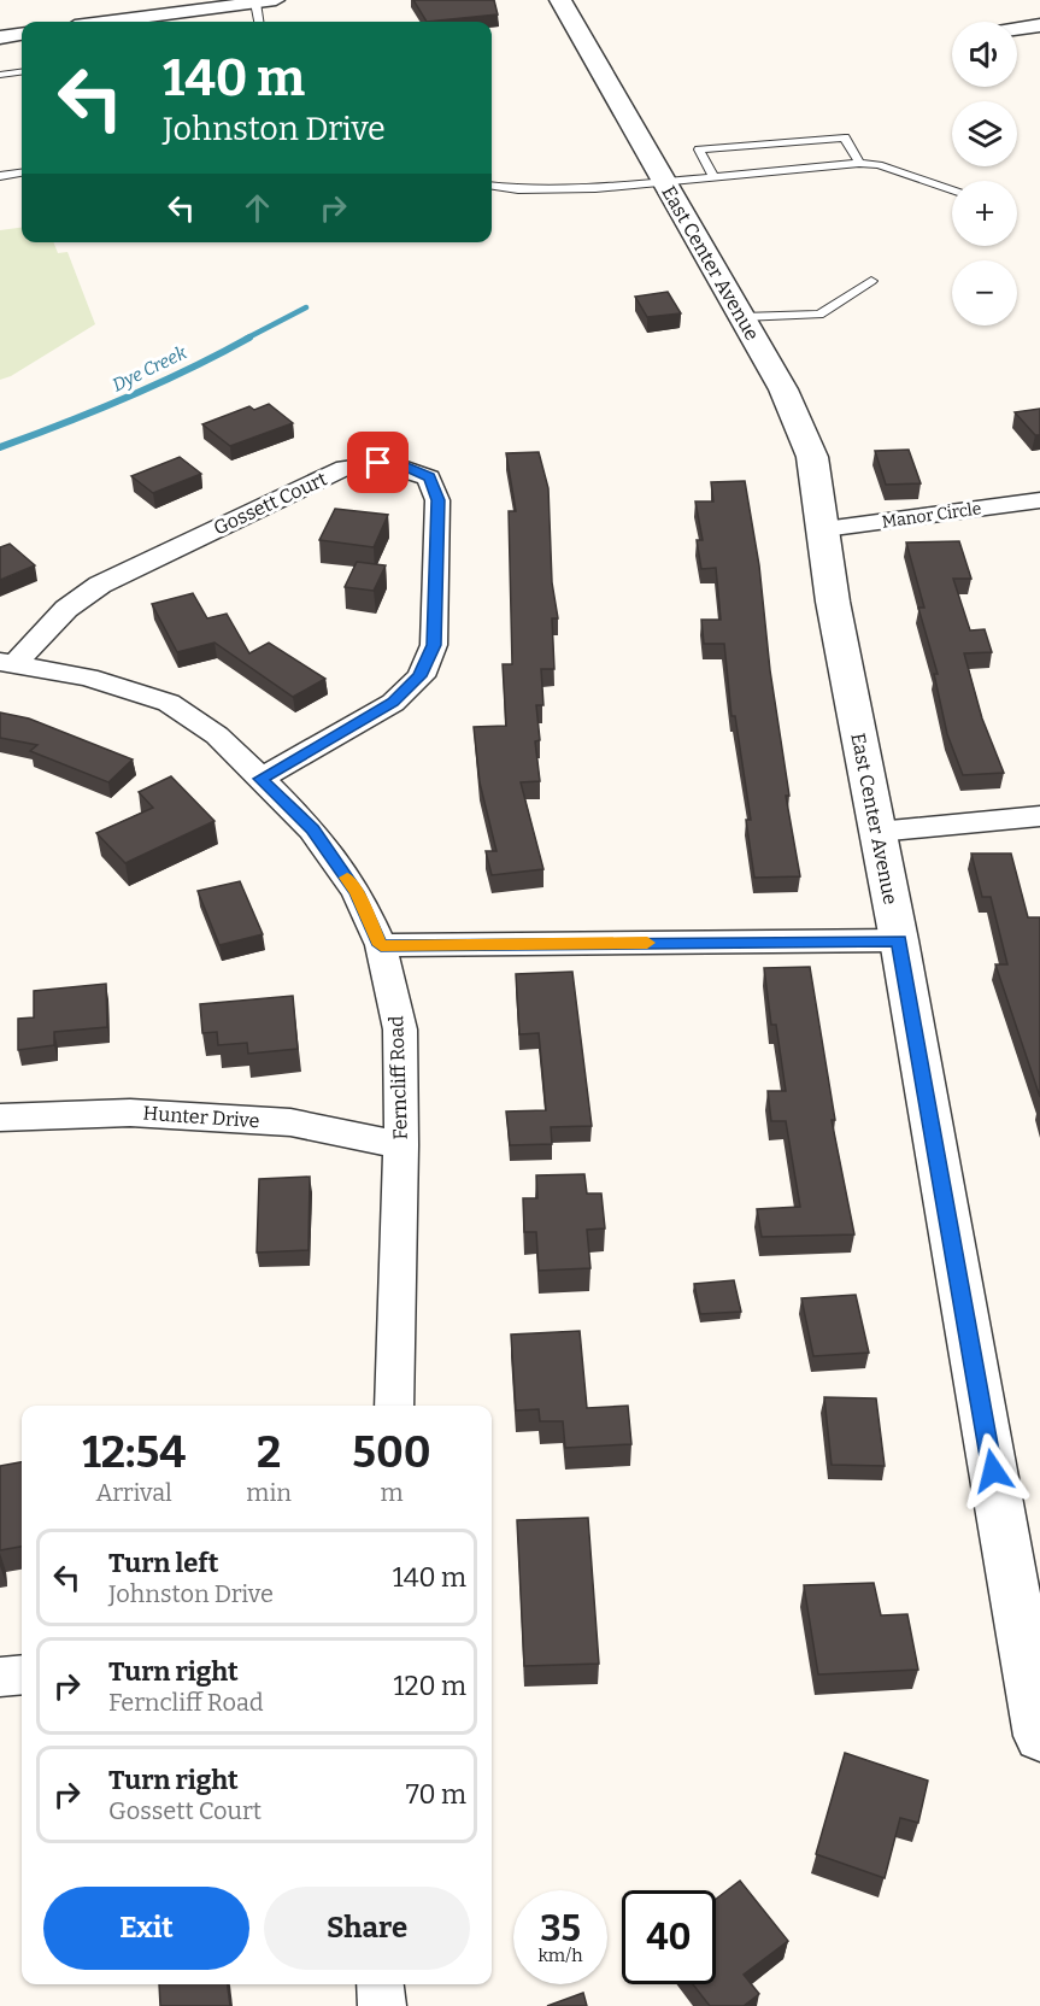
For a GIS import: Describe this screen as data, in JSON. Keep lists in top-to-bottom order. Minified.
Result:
{"streets":{"street":["East Center Avenue","Gossett Court","Manor Circle","Ferncliff Road","Hunter Drive"]},"crossings":[["East Center Avenue","Manor Circle"],["Gossett Court","Ferncliff Road"],["Ferncliff Road","Hunter Drive"]],"water":["Dye Creek"],"page":{"map_buttons":["+","−"],"turn":["140 m","Johnston Drive"],"eta":["12:54","Arrival","2","min","500","m"],"list":[{"name":"Turn left","note":"Johnston Drive","value":"140 m"},{"name":"Turn right","note":"Ferncliff Road","value":"120 m"},{"name":"Turn right","note":"Gossett Court","value":"70 m"}],"buttons":["Exit","Share"],"speed":"35 km/h","limit":"40"}}
